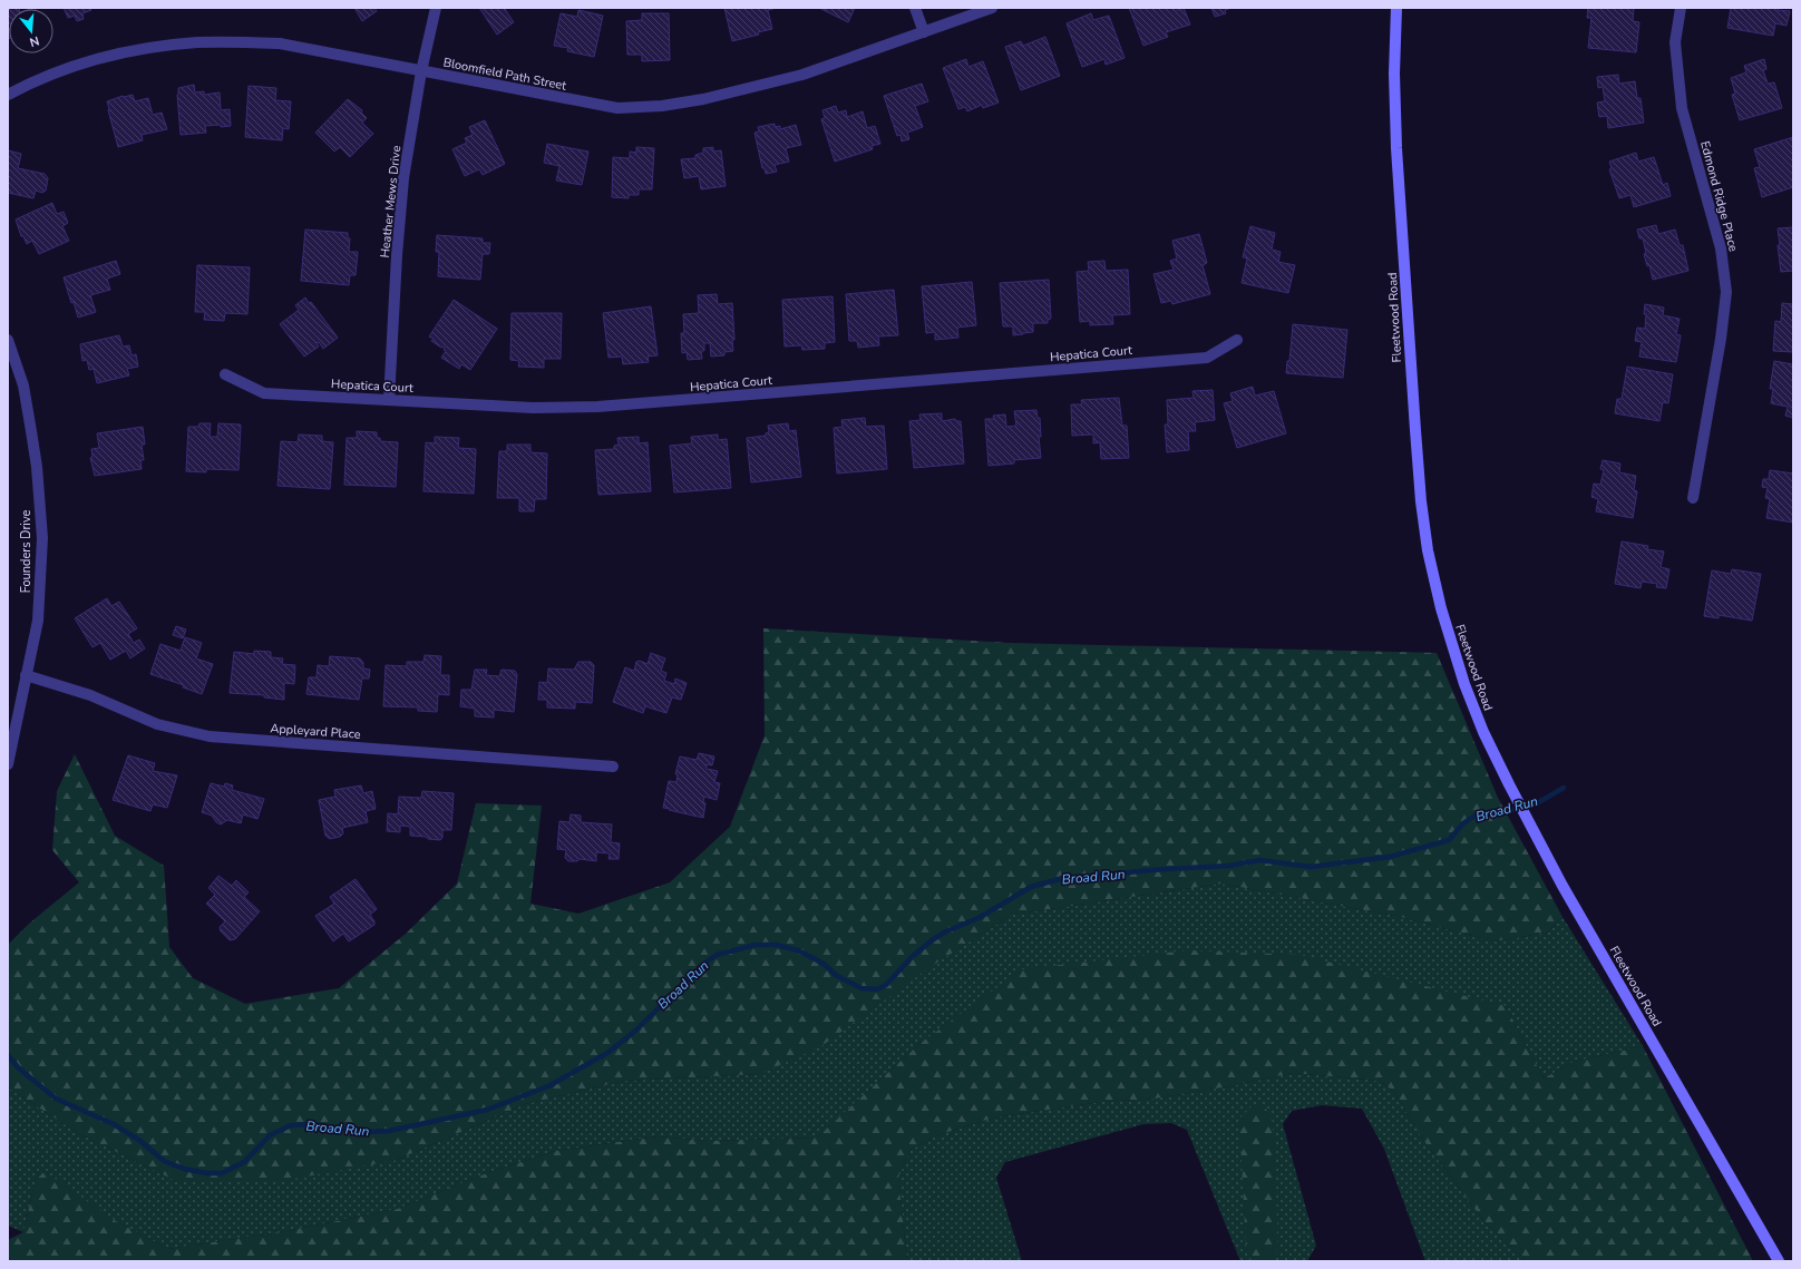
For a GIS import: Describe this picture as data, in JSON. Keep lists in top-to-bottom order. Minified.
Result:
{"streets":{"main road":["Fleetwood Road"],"street":["Bloomfield Path Street","Edmond Ridge Place","Heather Mews Drive","Hepatica Court","Founders Drive","Appleyard Place"]},"crossings":[["Bloomfield Path Street","Heather Mews Drive"],["Heather Mews Drive","Hepatica Court"],["Founders Drive","Appleyard Place"]],"water":["Broad Run"],"north":"bottom"}
